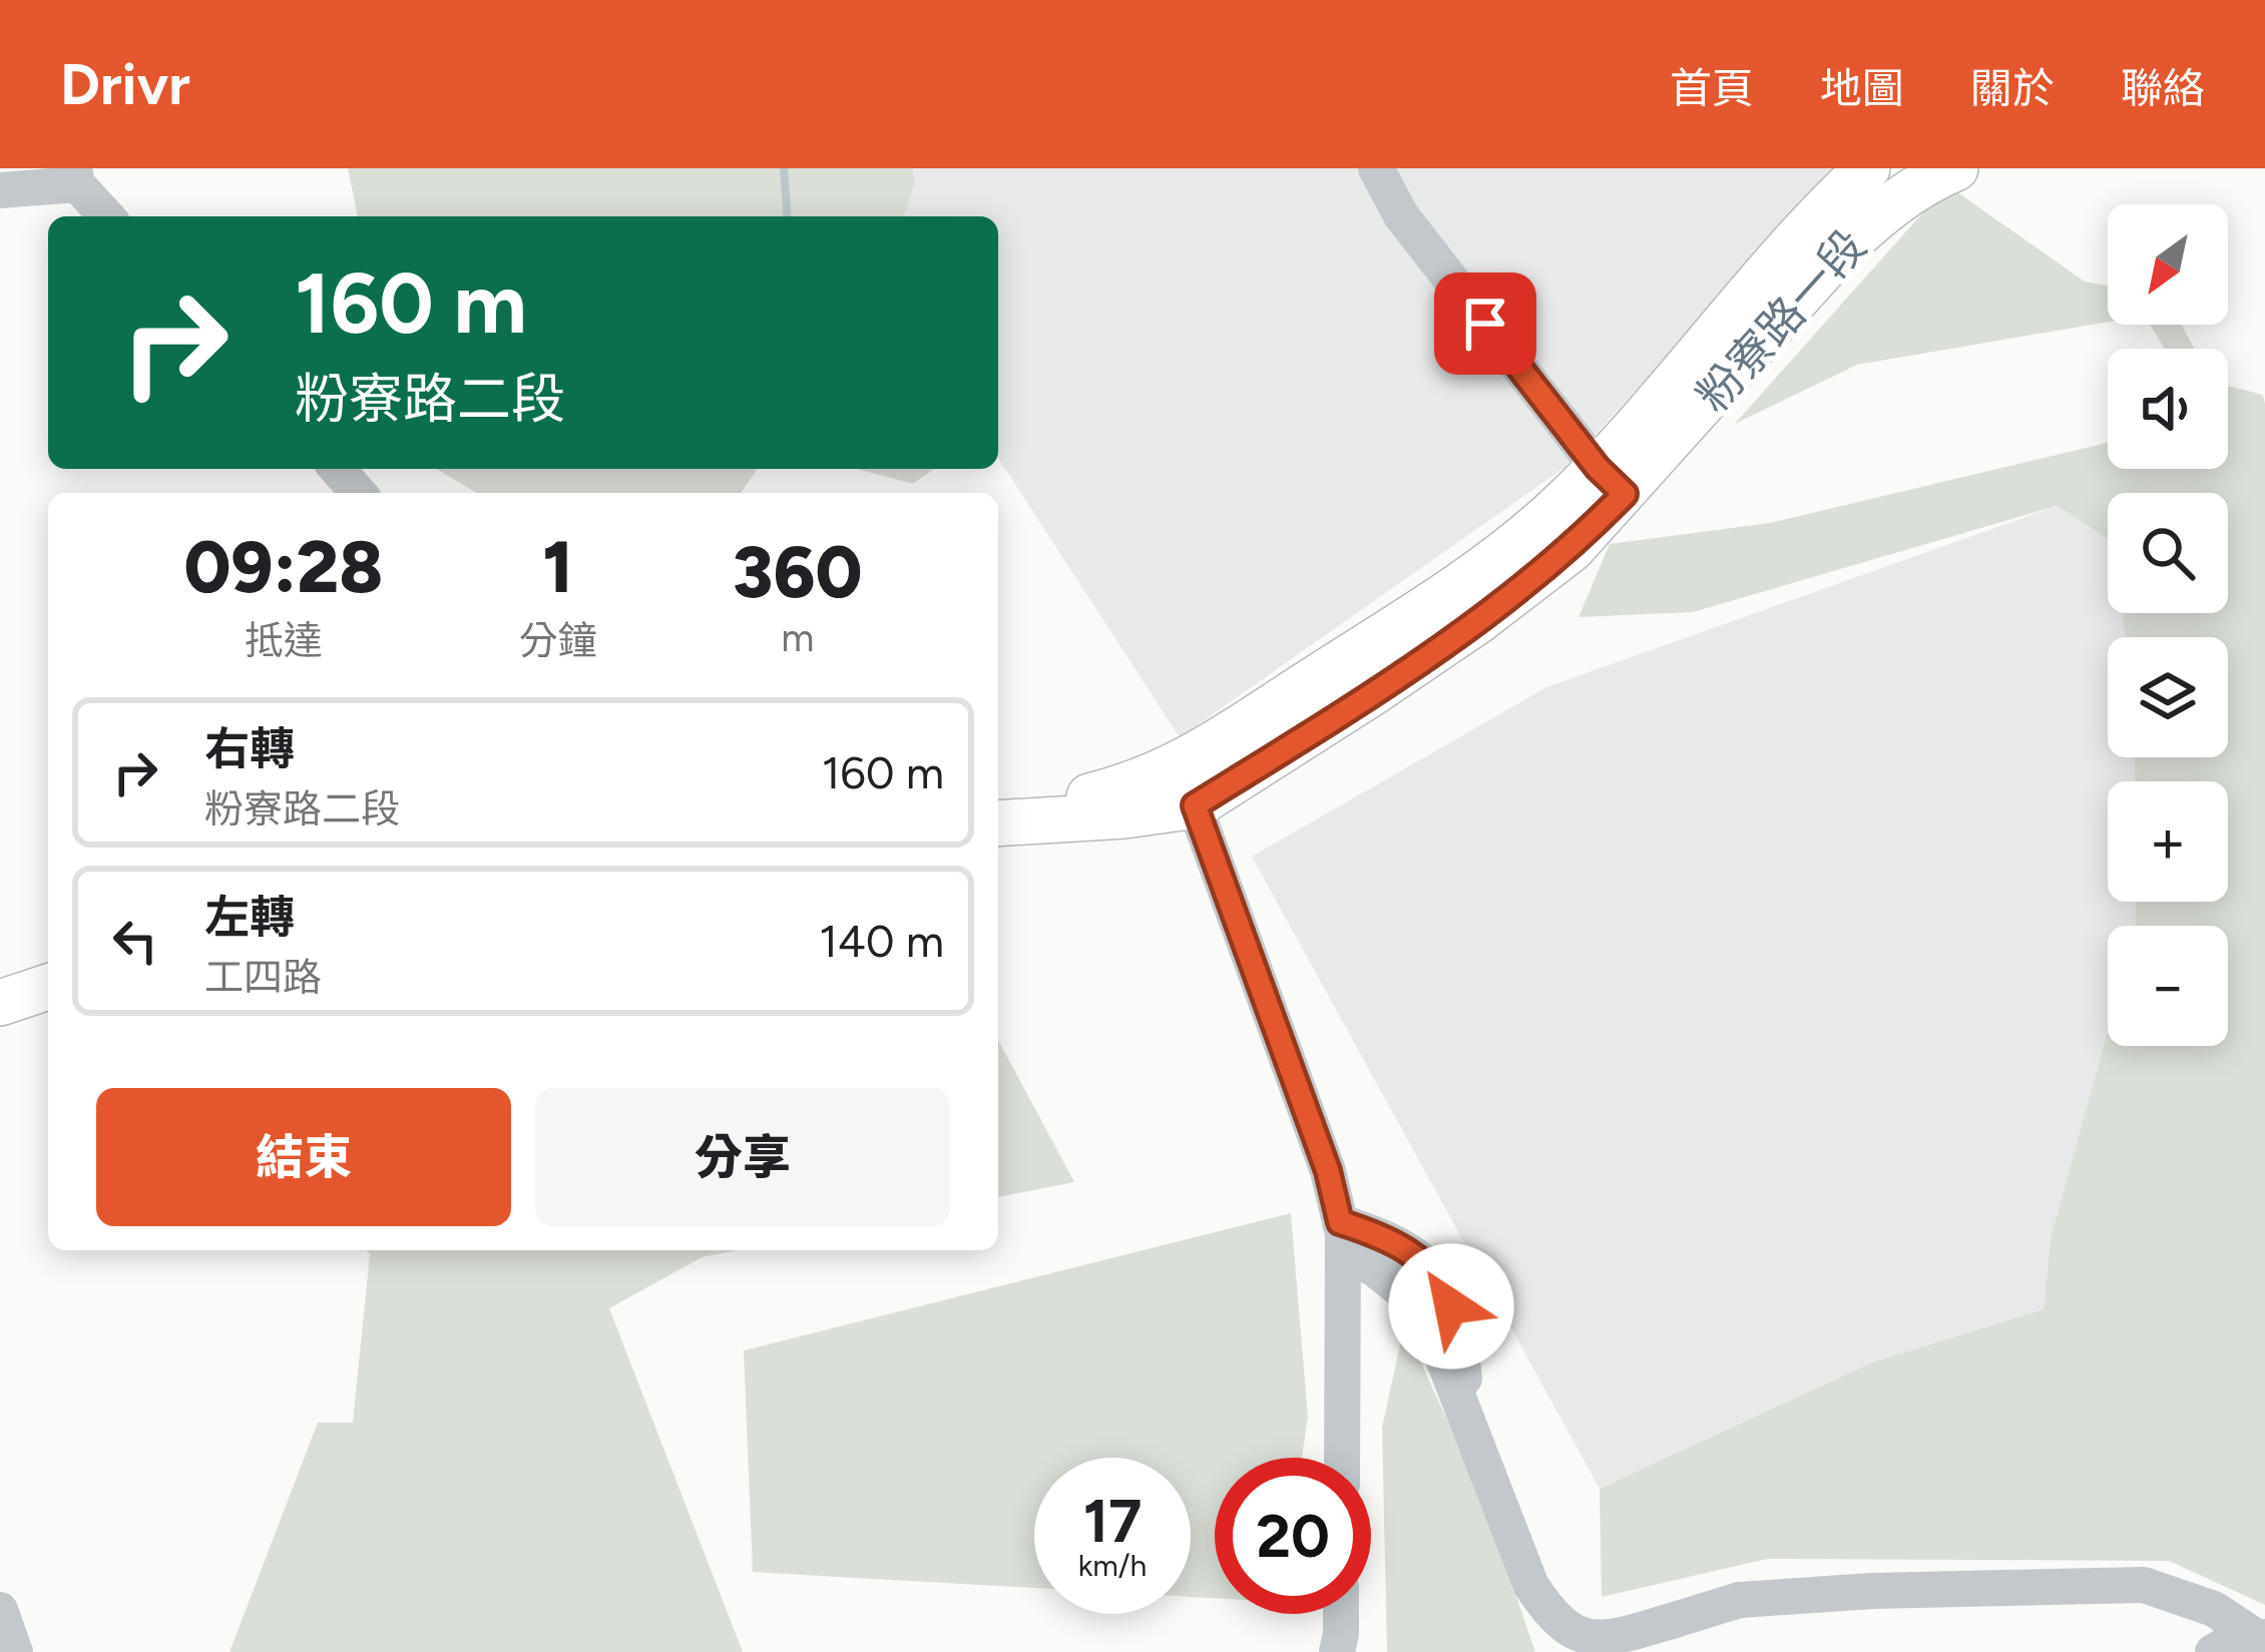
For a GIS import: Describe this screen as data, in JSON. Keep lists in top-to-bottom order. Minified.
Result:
{"streets":{"main road":["粉寮路一段"]},"north":"bottom left","page":{"header":"Drivr","nav":["首頁","地圖","關於","聯絡"],"map_buttons":["+","−"],"turn":["160 m","粉寮路二段"],"eta":["09:28","抵達","1","分鐘","360","m"],"list":[{"name":"右轉","note":"粉寮路二段","value":"160 m"},{"name":"左轉","note":"工四路","value":"140 m"}],"buttons":["結束","分享"],"speed":"17 km/h","limit":"20"}}
